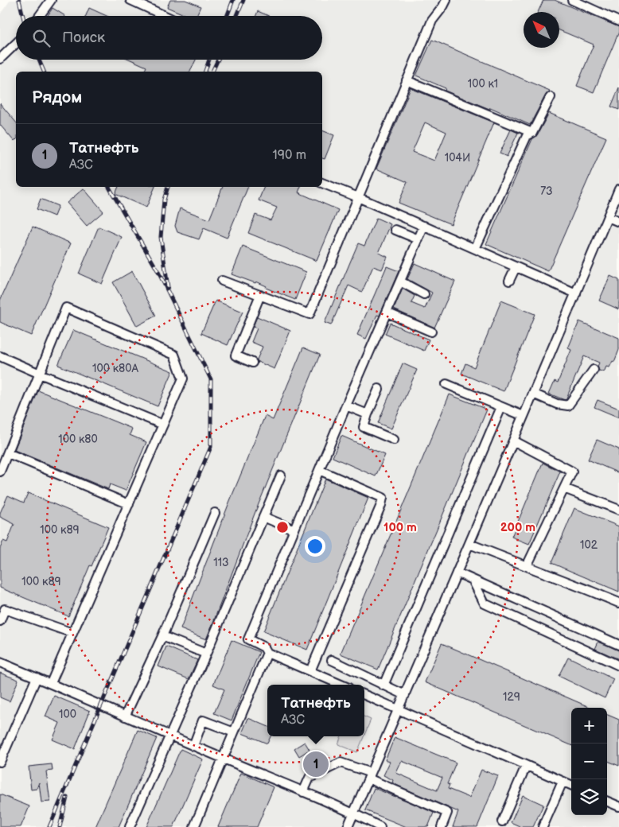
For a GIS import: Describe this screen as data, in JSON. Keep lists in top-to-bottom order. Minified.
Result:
{"house_numbers":["100 к1","104И","73","100 к80А","100 к80","100 к89","102","113","100 к89","129","100"],"north":"top left","page":{"search":"Поиск","heading":"Рядом","list":[{"mark":"1","name":"Татнефть","note":"АЗС","value":"190 m"}],"popup":["Татнефть","АЗС"],"map_buttons":["+","−"],"pins":"1"},"rings":["100 m","200 m"]}
